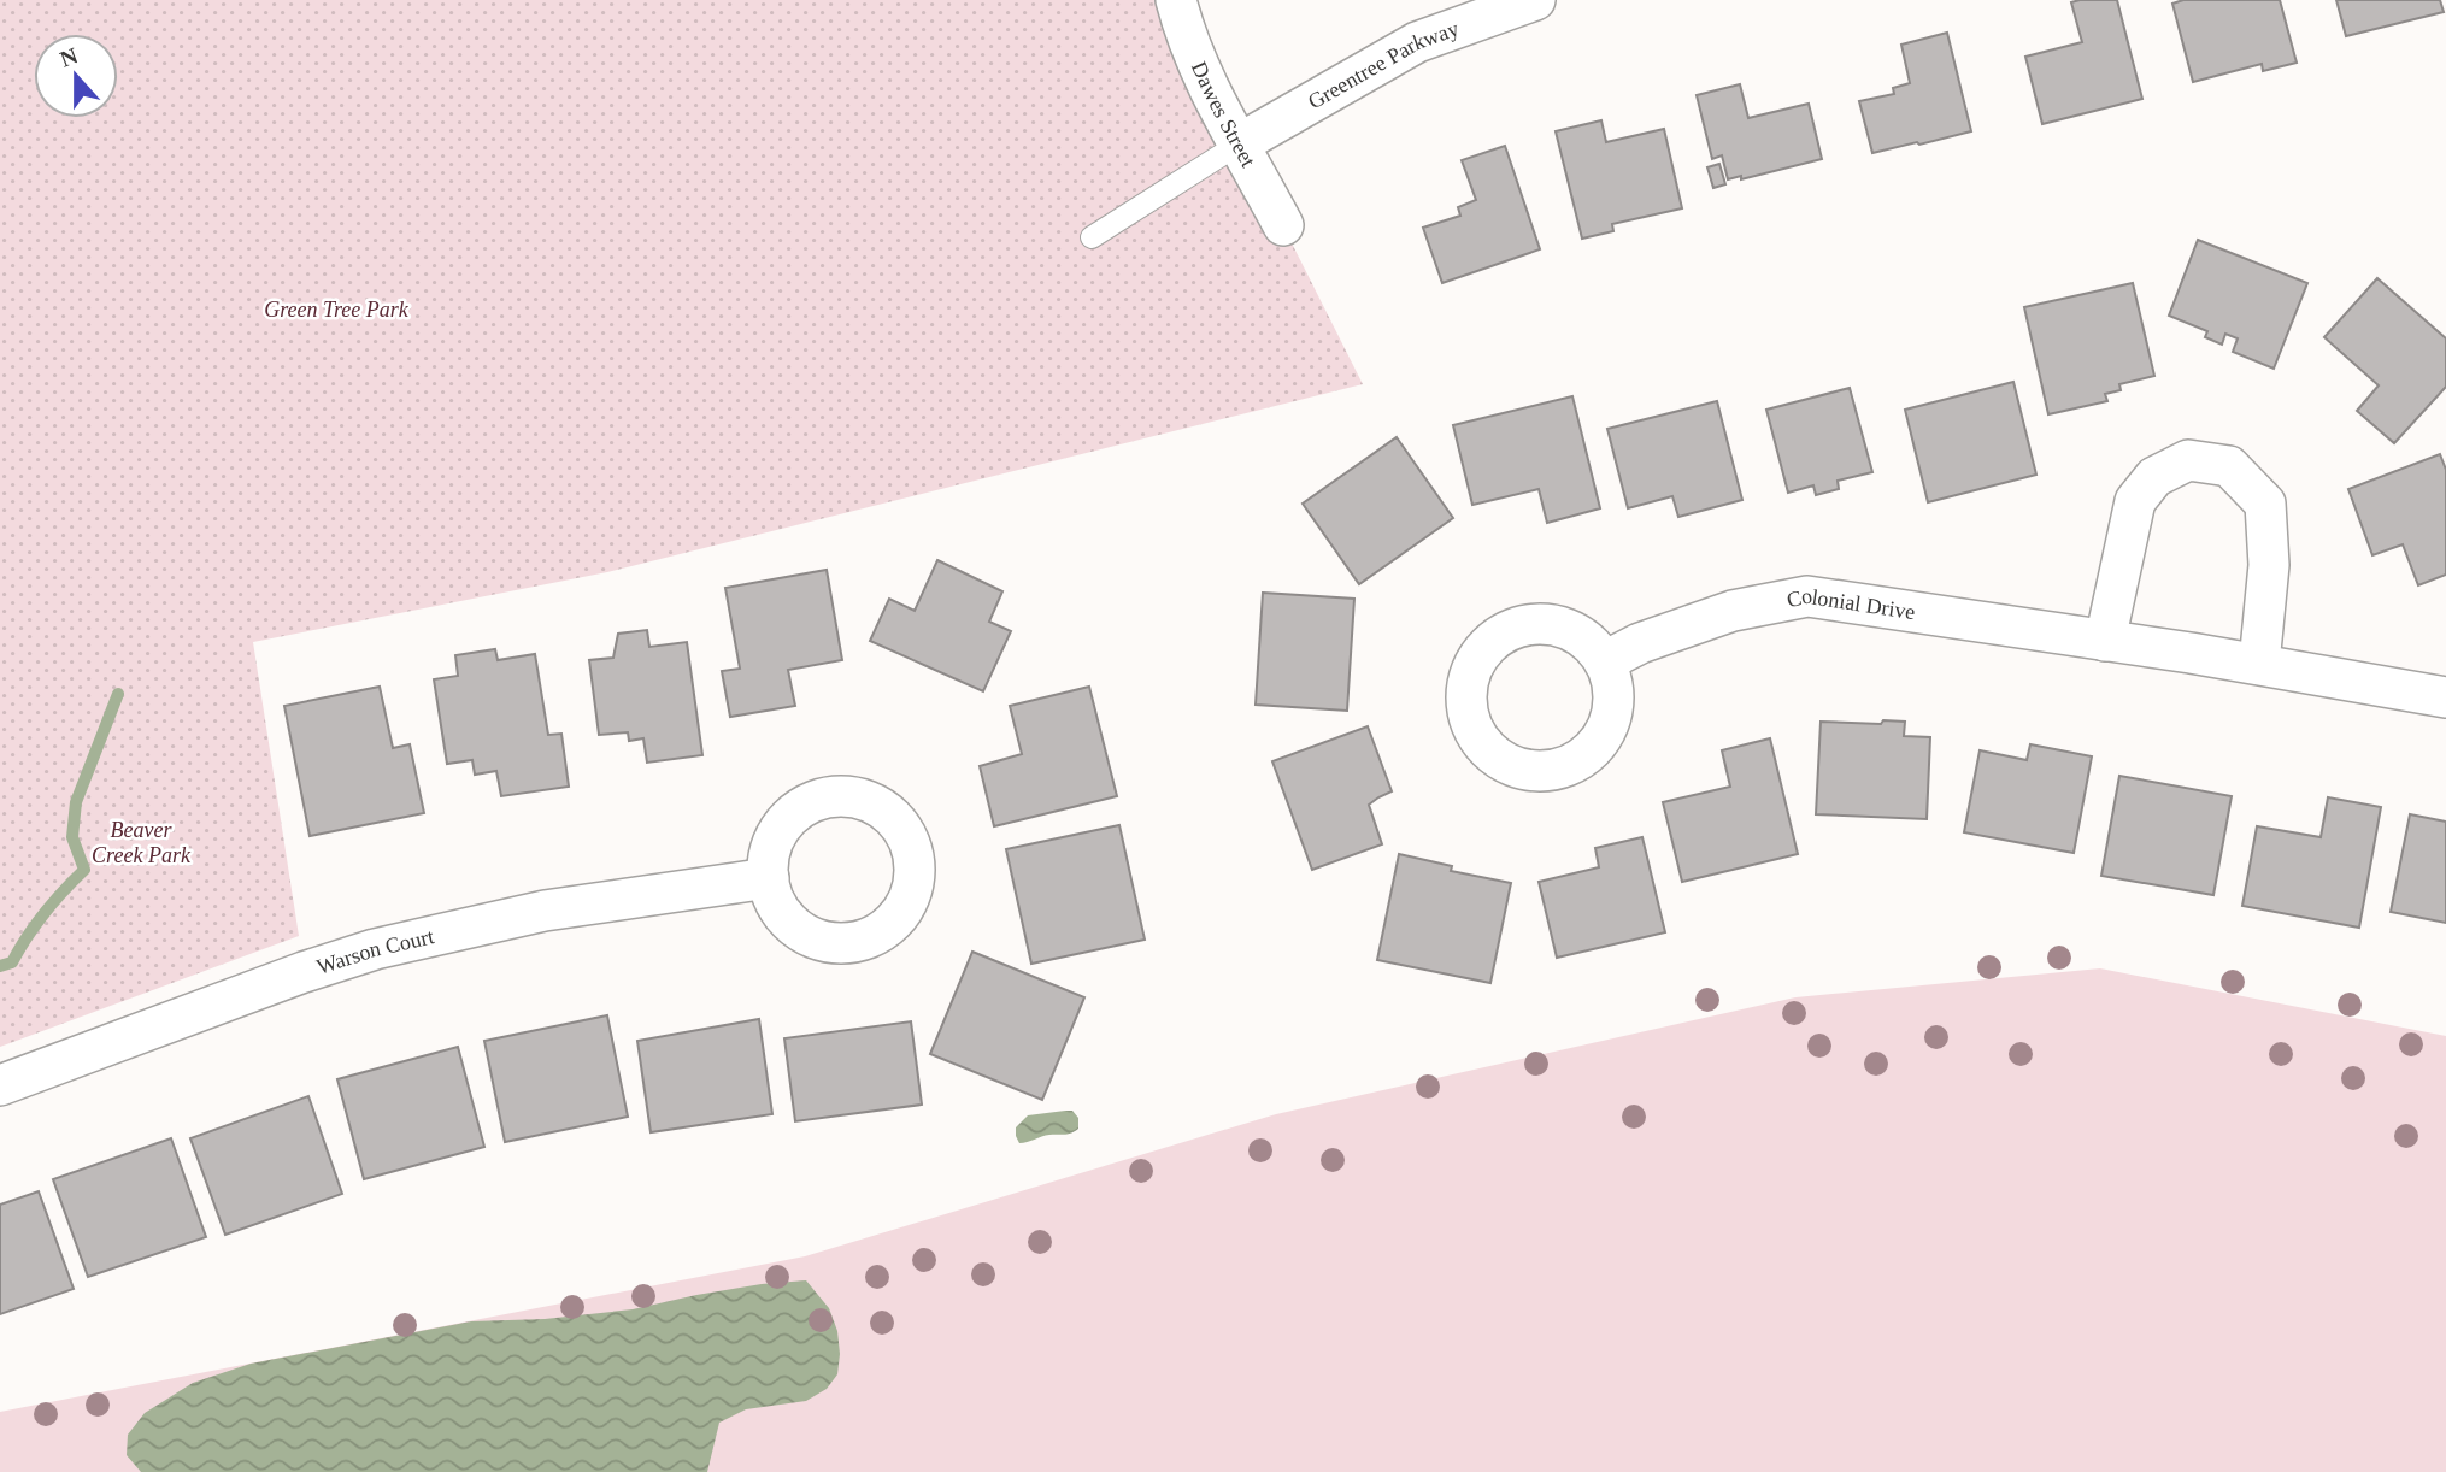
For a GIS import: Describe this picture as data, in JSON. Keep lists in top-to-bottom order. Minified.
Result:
{"streets":{"street":["Greentree Parkway","Dawes Street","Colonial Drive","Warson Court"]},"crossings":[["Greentree Parkway","Dawes Street"]],"parks":["Green Tree Park","Beaver Creek Park"],"north":"top"}
